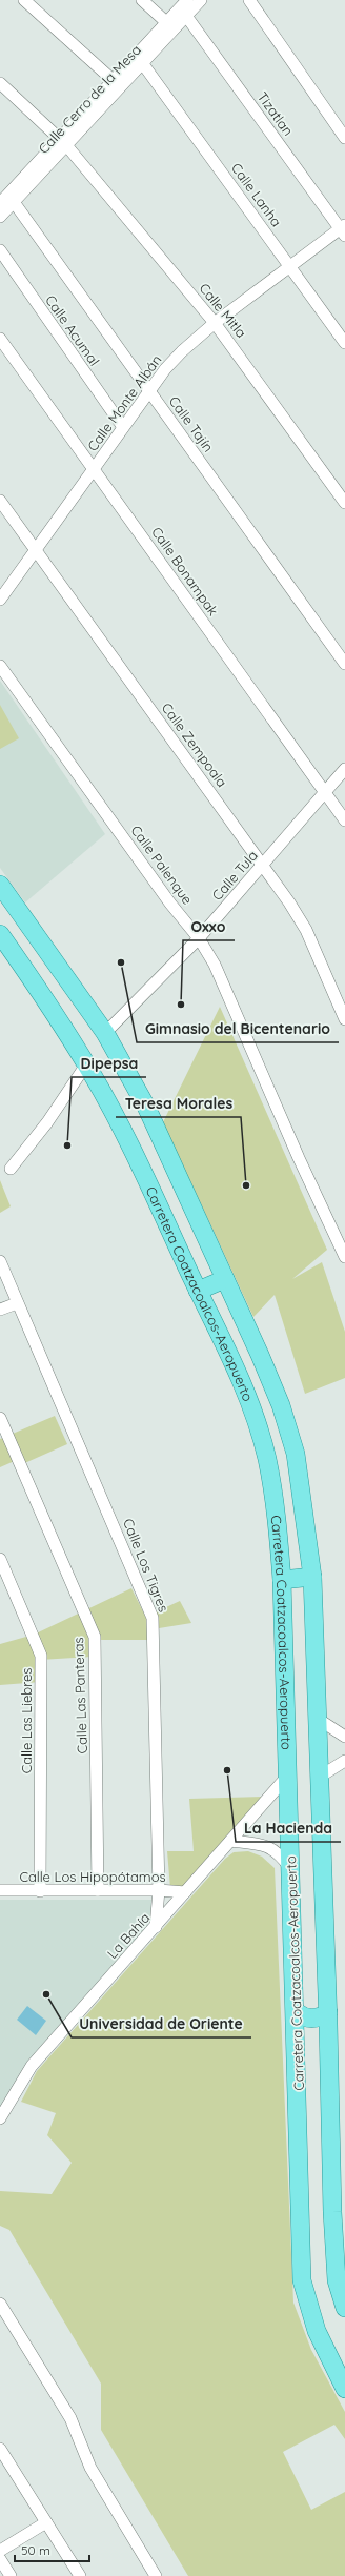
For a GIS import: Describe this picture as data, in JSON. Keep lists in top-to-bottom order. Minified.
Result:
{"streets":{"main road":["Carretera Coatzacoalcos-Aeropuerto"],"street":["Calle Cerro de la Mesa","Tizatlan","Calle Lanha","Calle Mitla","Calle Acumal","Calle Monte Albán","Calle Tajín","Calle Bonampak","Calle Zempoala","Calle Palenque","Calle Tula","Calle Los Tigres","Calle Las Panteras","Calle Las Liebres","Calle Los Hipopótamos","La Bahía"]},"crossings":[["Calle Cerro de la Mesa","Tizatlan"],["Calle Cerro de la Mesa","Calle Lanha"],["Calle Cerro de la Mesa","Calle Mitla"],["Calle Cerro de la Mesa","Calle Tajín"],["Tizatlan","Calle Monte Albán"],["Calle Lanha","Calle Monte Albán"],["Calle Mitla","Calle Monte Albán"],["Calle Acumal","Calle Monte Albán"],["Calle Monte Albán","Calle Tajín"],["Calle Monte Albán","Calle Bonampak"],["Calle Monte Albán","Calle Zempoala"],["Calle Bonampak","Calle Tula"],["Calle Zempoala","Calle Tula"],["Calle Palenque","Calle Tula"],["Calle Tula","Carretera Coatzacoalcos-Aeropuerto"],["Carretera Coatzacoalcos-Aeropuerto","La Bahía"],["Calle Los Tigres","Calle Los Hipopótamos"],["Calle Los Tigres","La Bahía"],["Calle Las Panteras","Calle Los Hipopótamos"],["Calle Las Liebres","Calle Los Hipopótamos"],["Calle Los Hipopótamos","La Bahía"]],"places":["Gimnasio del Bicentenario","Oxxo","Dipepsa","Teresa Morales","La Hacienda","Universidad de Oriente"],"scale_bar":"50 m"}
